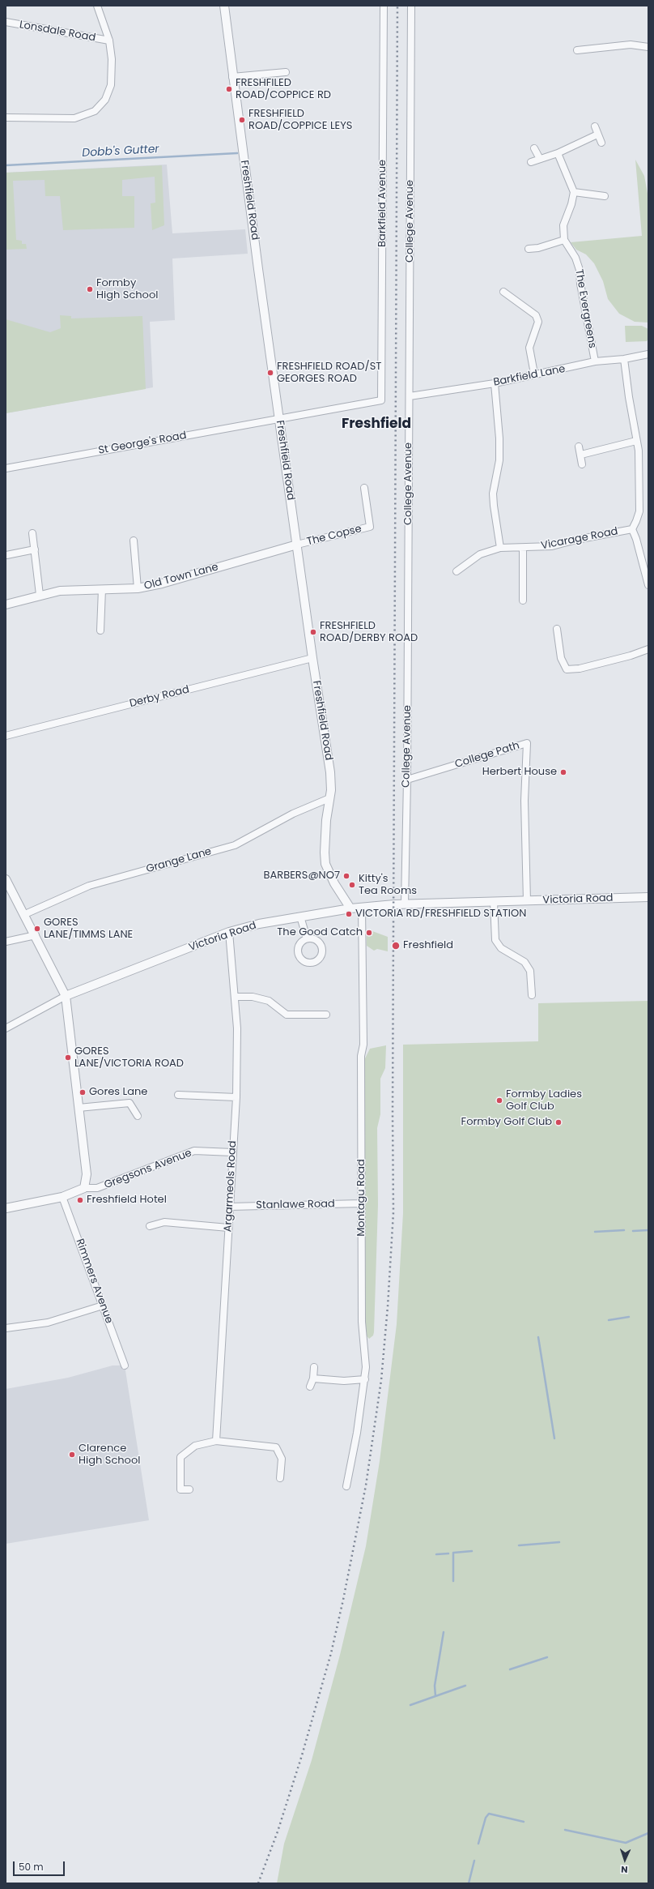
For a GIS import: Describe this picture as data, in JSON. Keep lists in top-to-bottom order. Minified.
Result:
{"streets":{"street":["Lonsdale Road","Freshfield Road","Barkfield Avenue","College Avenue","The Evergreens","Barkfield Lane","St George's Road","The Copse","Vicarage Road","Old Town Lane","Derby Road","College Path","Grange Lane","Victoria Road","Gregsons Avenue","Argarmeols Road","Montagu Road","Stanlawe Road","Rimmers Avenue"]},"crossings":[["Freshfield Road","Barkfield Avenue"],["Freshfield Road","St George's Road"],["Freshfield Road","The Copse"],["Freshfield Road","Old Town Lane"],["Freshfield Road","Derby Road"],["Freshfield Road","Grange Lane"],["Freshfield Road","Victoria Road"],["Barkfield Avenue","St George's Road"],["College Avenue","Barkfield Lane"],["College Avenue","College Path"],["College Avenue","Victoria Road"],["The Evergreens","Barkfield Lane"],["Barkfield Lane","Vicarage Road"],["The Copse","Old Town Lane"],["College Path","Victoria Road"],["Victoria Road","Argarmeols Road"],["Victoria Road","Montagu Road"],["Gregsons Avenue","Argarmeols Road"],["Argarmeols Road","Stanlawe Road"],["Montagu Road","Stanlawe Road"]],"districts":["Freshfield"],"water":["Dobb's Gutter"],"places":["FRESHFILED ROAD/COPPICE RD","FRESHFIELD ROAD/COPPICE LEYS","Formby High School","FRESHFIELD ROAD/ST GEORGES ROAD","FRESHFIELD ROAD/DERBY ROAD","Herbert House","BARBERS@NO7","Kitty's Tea Rooms","VICTORIA RD/FRESHFIELD STATION","GORES LANE/TIMMS LANE","The Good Catch","Freshfield","GORES LANE/VICTORIA ROAD","Gores Lane","Formby Ladies Golf Club","Formby Golf Club","Freshfield Hotel","Clarence High School"],"scale_bar":"50 m","north":"bottom"}
